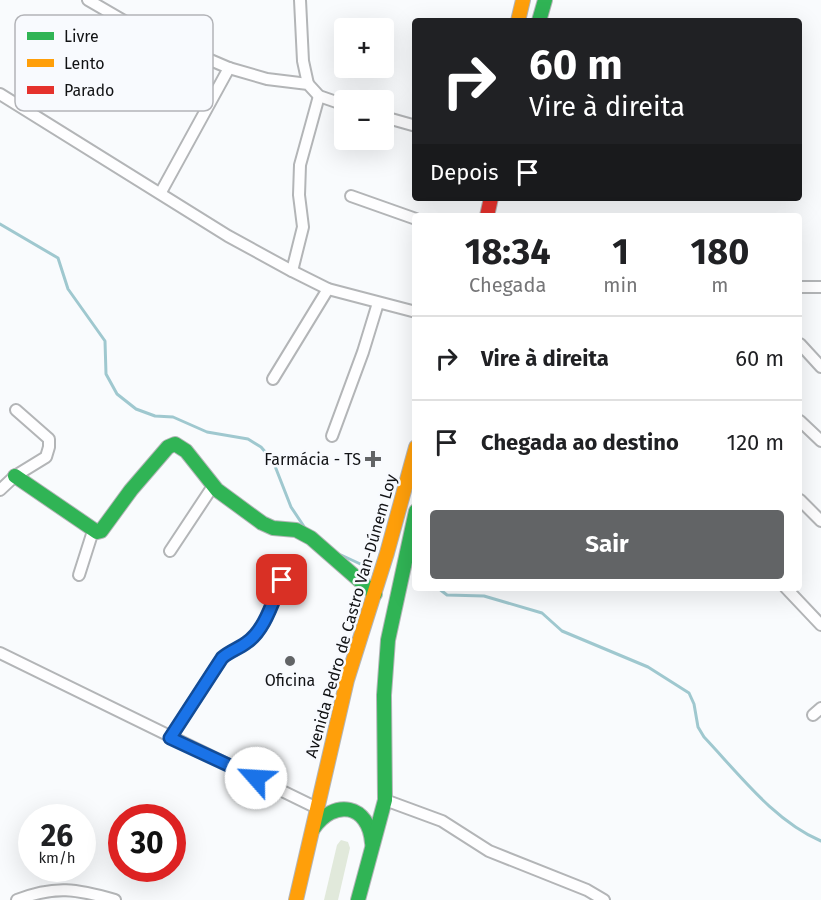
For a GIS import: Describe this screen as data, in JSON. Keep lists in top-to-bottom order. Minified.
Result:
{"streets":{"main road":["Avenida Pedro de Castro Van-Dúnem Loy"]},"places":{"health":["Farmácia - TS"],"other":["Oficina"]},"legend":["Livre","Lento","Parado"],"page":{"map_buttons":["+","−"],"turn":["60 m","Vire à direita"],"then":"Depois","eta":["18:34","Chegada","1","min","180","m"],"list":[{"name":"Vire à direita","value":"60 m"},{"name":"Chegada ao destino","value":"120 m"}],"buttons":"Sair","speed":"26 km/h","limit":"30"}}
